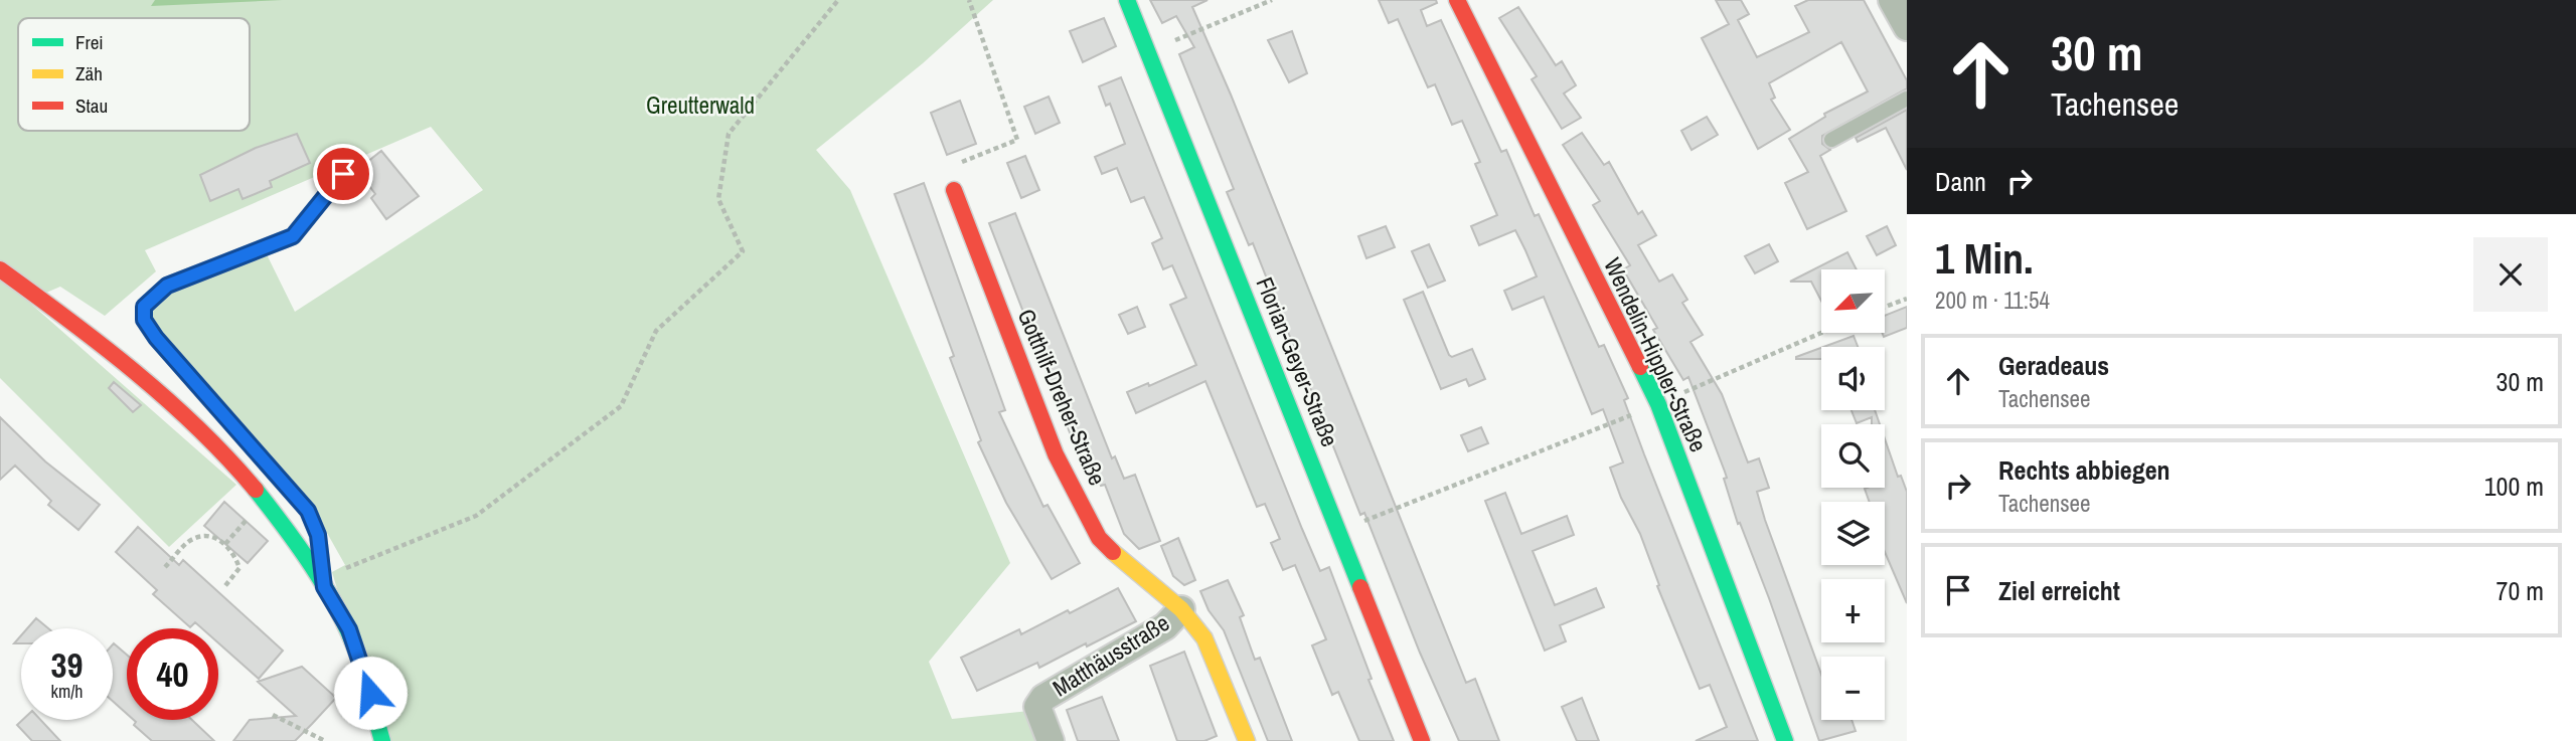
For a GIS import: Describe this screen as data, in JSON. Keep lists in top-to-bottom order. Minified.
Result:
{"streets":{"street":["Wendelin-Hippler-Straße","Florian-Geyer-Straße","Gotthilf-Dreher-Straße","Matthäusstraße"]},"crossings":[["Gotthilf-Dreher-Straße","Matthäusstraße"]],"parks":["Greutterwald"],"legend":["Frei","Zäh","Stau"],"north":"bottom left","page":{"turn":["30 m","Tachensee"],"then":"Dann","heading":["1 Min.","200 m · 11:54"],"map_buttons":["+","−"],"list":[{"name":"Geradeaus","note":"Tachensee","value":"30 m"},{"name":"Rechts abbiegen","note":"Tachensee","value":"100 m"},{"name":"Ziel erreicht","value":"70 m"}],"speed":"39 km/h","limit":"40"}}
